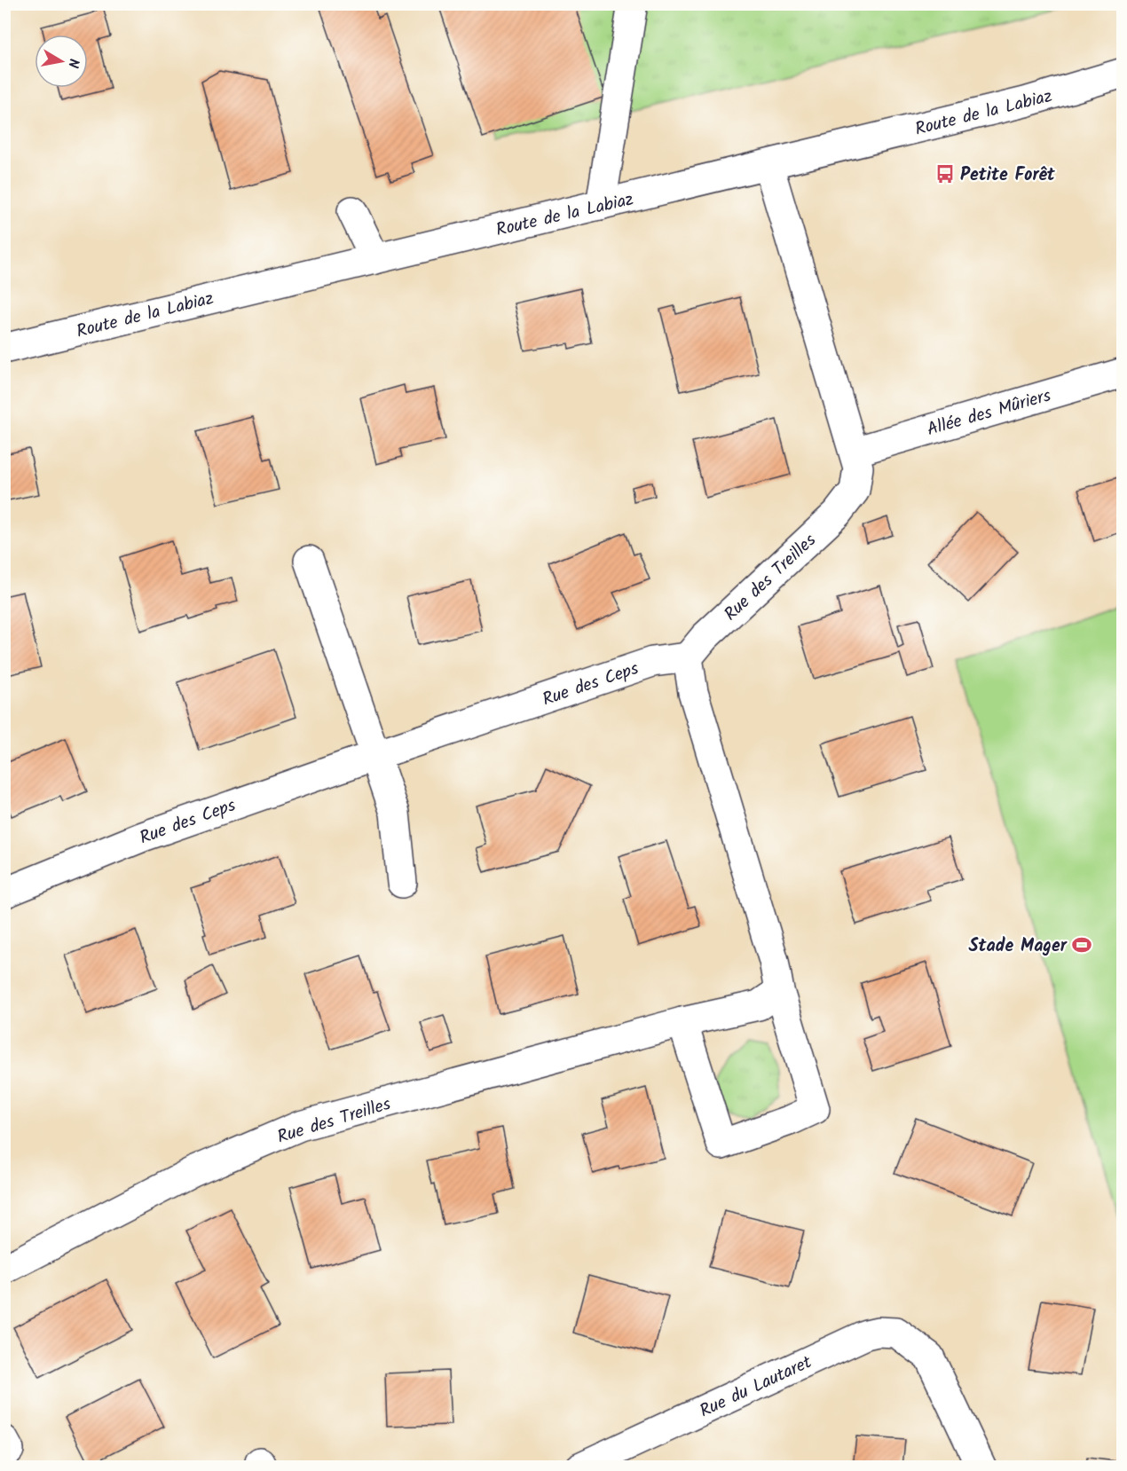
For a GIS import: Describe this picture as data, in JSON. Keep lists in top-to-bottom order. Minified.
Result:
{"streets":{"street":["Route de la Labiaz","Allée des Mûriers","Rue des Treilles","Rue des Ceps","Rue du Lautaret"]},"crossings":[["Route de la Labiaz","Rue des Treilles"],["Allée des Mûriers","Rue des Treilles"],["Rue des Treilles","Rue des Ceps"]],"places":{"bus stop":["Petite Forêt"],"sports":["Stade Mager"]},"north":"right"}
